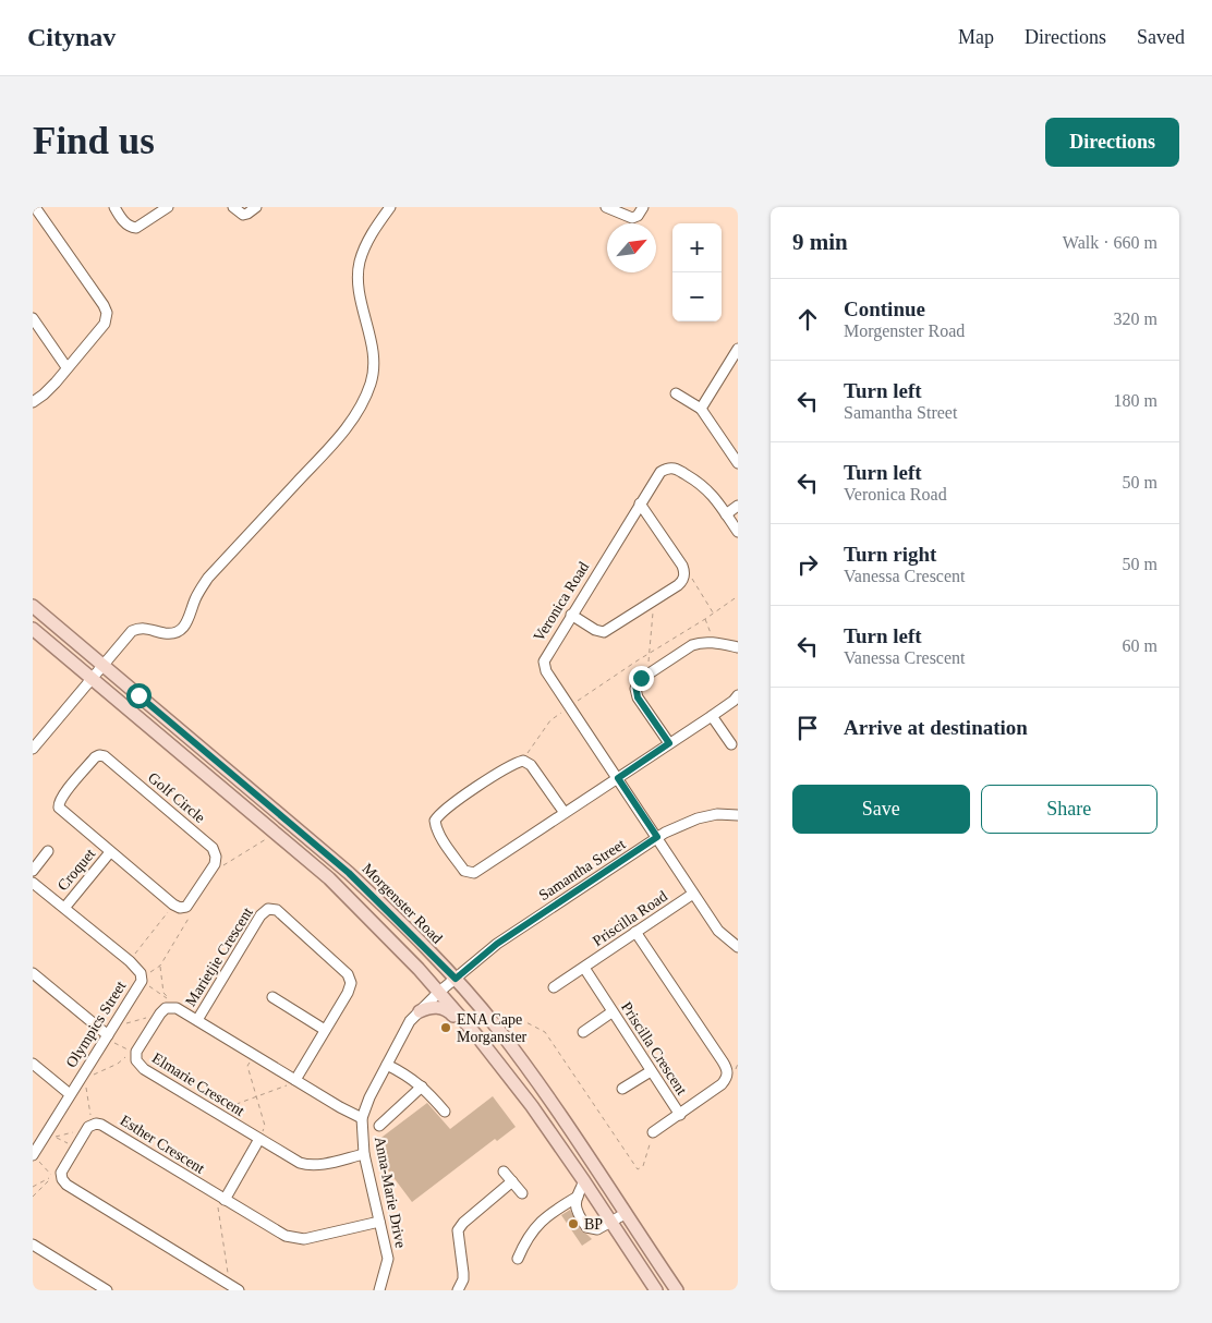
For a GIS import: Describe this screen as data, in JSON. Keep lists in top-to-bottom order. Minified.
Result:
{"streets":{"main road":["Morgenster Road"],"street":["Veronica Road","Golf Circle","Croquet","Samantha Street","Priscilla Road","Marietjie Crescent","Olympics Street","Priscilla Crescent","Elmarie Crescent","Esther Crescent","Anna-Marie Drive"]},"crossings":[["Veronica Road","Samantha Street"],["Veronica Road","Priscilla Road"],["Golf Circle","Croquet"],["Croquet","Olympics Street"],["Samantha Street","Morgenster Road"],["Samantha Street","Anna-Marie Drive"],["Priscilla Road","Priscilla Crescent"],["Elmarie Crescent","Anna-Marie Drive"],["Esther Crescent","Anna-Marie Drive"]],"places":["ENA Cape Morganster","BP"],"north":"top right","page":{"header":"Citynav","nav":["Map","Directions","Saved"],"buttons":["Directions",["Save","Share"]],"title":"Find us","heading":["9 min","Walk · 660 m"],"map_buttons":["+","−"],"list":[["Continue","Morgenster Road","320 m"],["Turn left","Samantha Street","180 m"],["Turn left","Veronica Road","50 m"],["Turn right","Vanessa Crescent","50 m"],["Turn left","Vanessa Crescent","60 m"],"Arrive at destination"]}}
